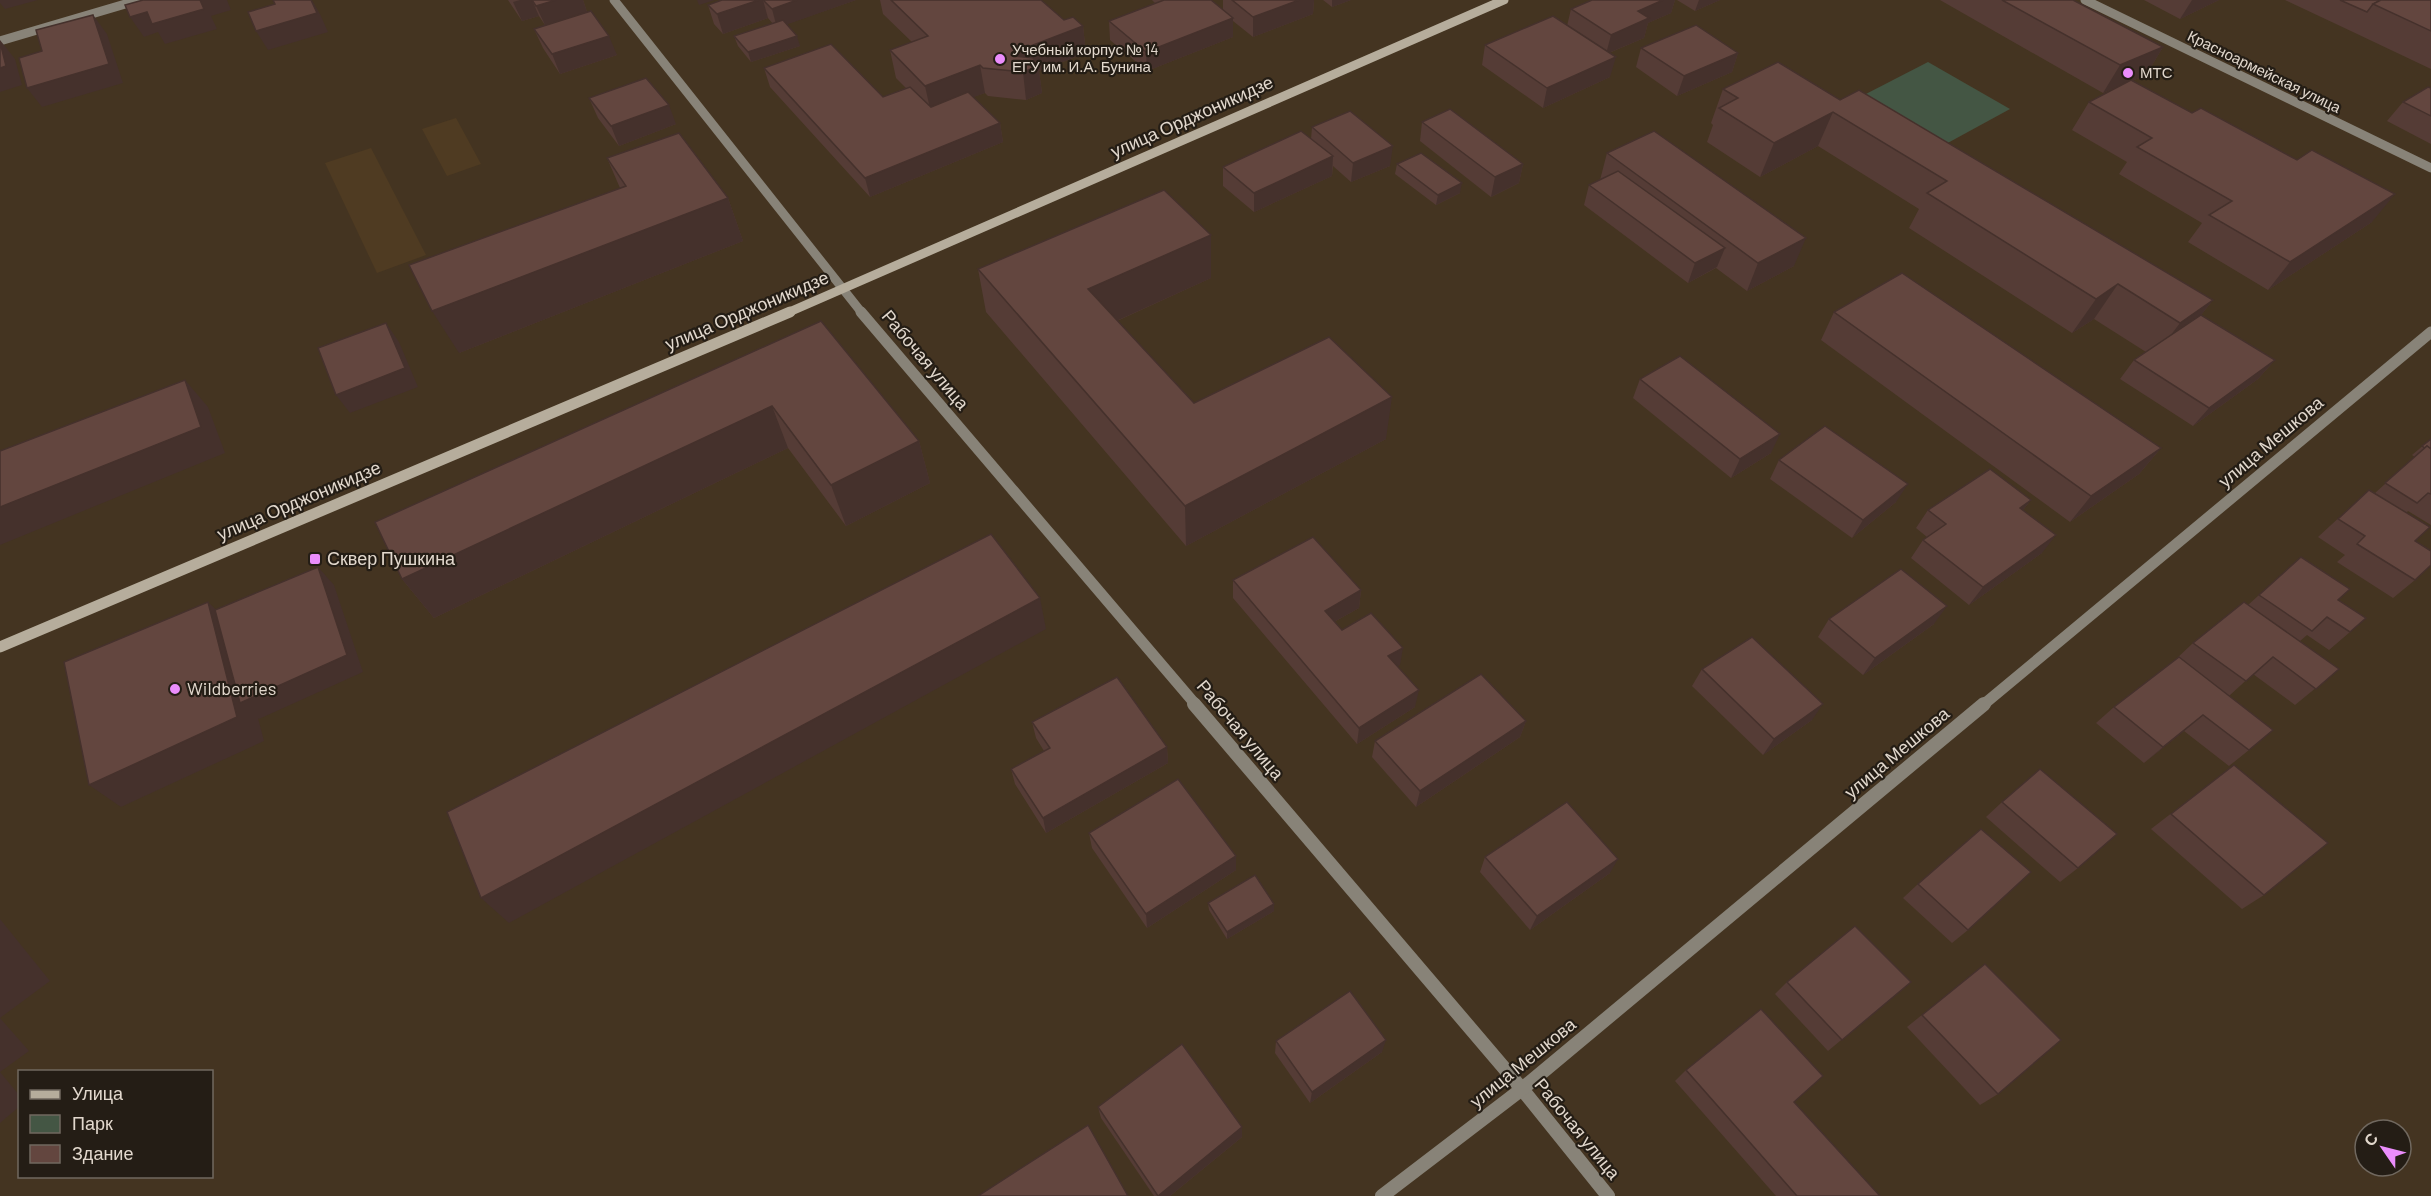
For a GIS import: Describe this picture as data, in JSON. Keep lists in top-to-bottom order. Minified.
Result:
{"streets":{"main road":["улица Орджоникидзе"],"street":["Красноармейская улица","Рабочая улица","улица Мешкова"]},"crossings":[["улица Орджоникидзе","Рабочая улица"],["Рабочая улица","улица Мешкова"]],"places":{"other":["Учебный корпус № 14 ЕГУ им. И.А. Бунина","МТС","Wildberries"],"transit":["Сквер Пушкина"]},"legend":["Улица","Парк","Здание"],"north":"top left"}
